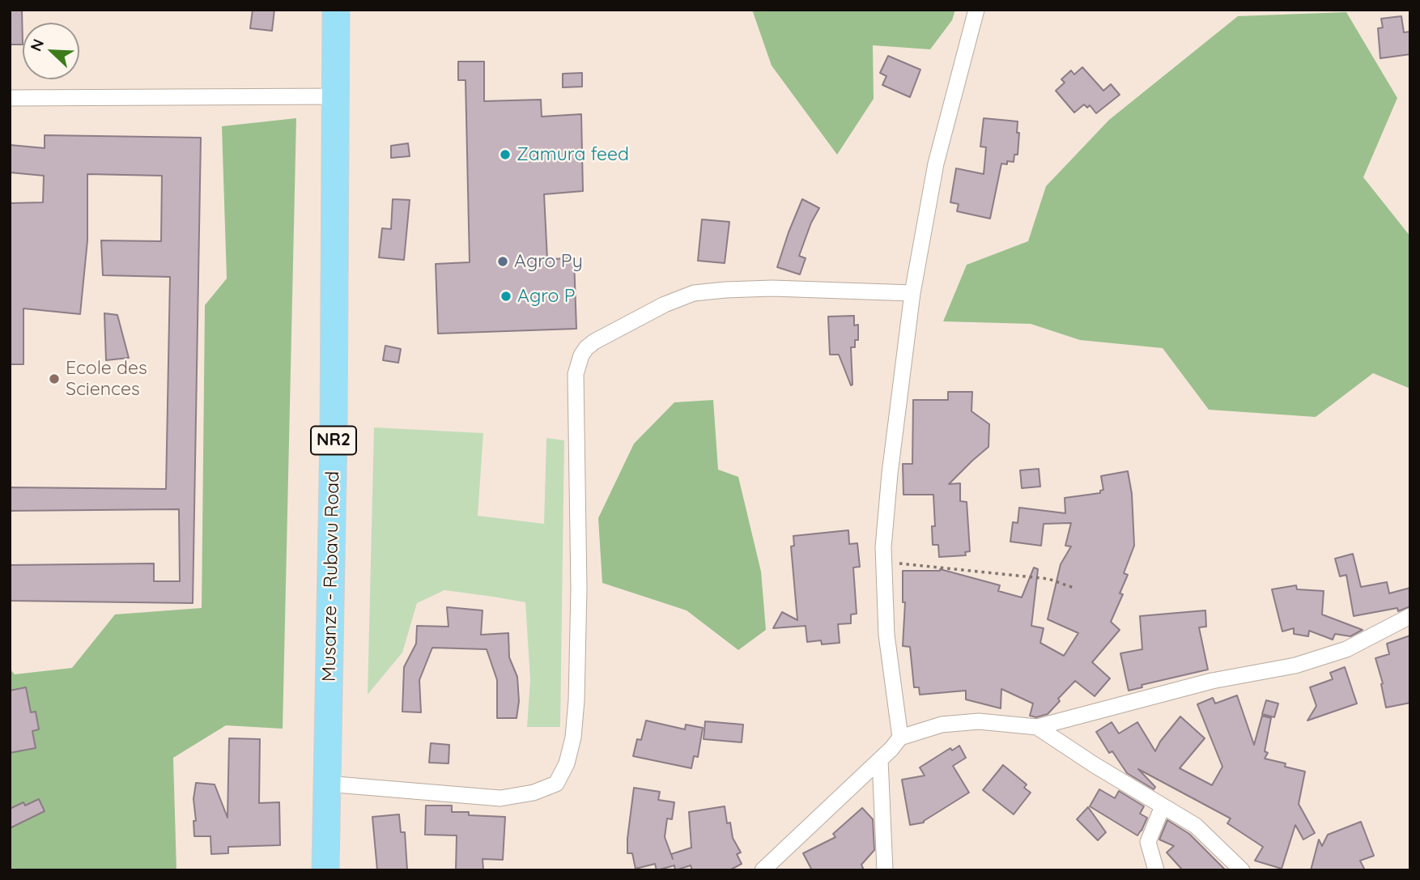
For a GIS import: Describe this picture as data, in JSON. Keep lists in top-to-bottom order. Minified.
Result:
{"streets":{"highway":["NR2","Musanze - Rubavu Road"]},"places":["Zamura feed","Agro Py","Agro P","Ecole des Sciences"],"north":"top left"}
